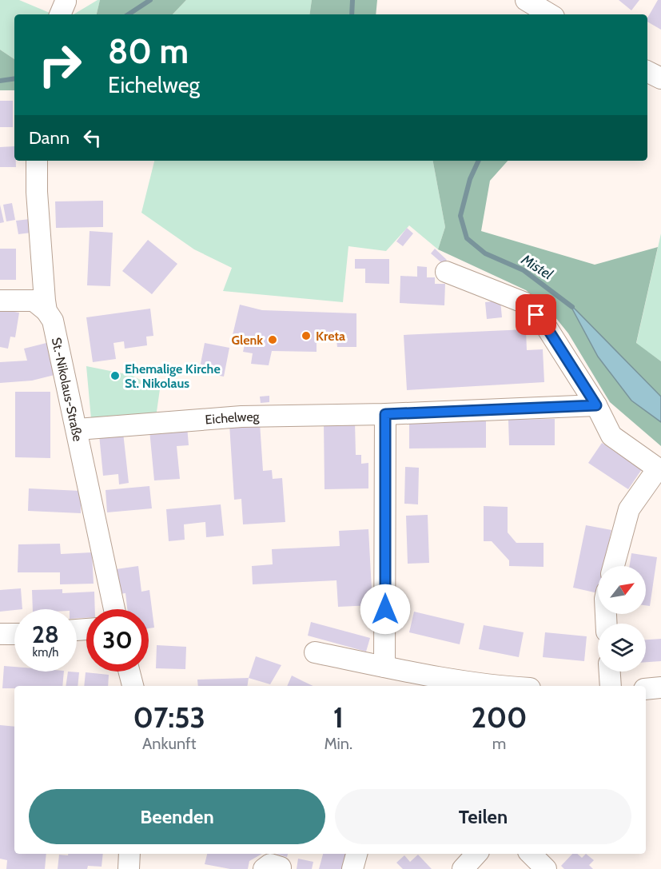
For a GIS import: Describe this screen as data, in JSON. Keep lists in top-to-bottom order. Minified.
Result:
{"streets":{"street":["St.-Nikolaus-Straße","Eichelweg"]},"crossings":[["St.-Nikolaus-Straße","Eichelweg"]],"water":["Mistel"],"places":["Kreta","Glenk","Ehemalige Kirche St. Nikolaus"],"north":"top right","page":{"turn":["80 m","Eichelweg"],"then":"Dann","speed":"28 km/h","limit":"30","eta":["07:53","Ankunft","1","Min.","200","m"],"buttons":["Beenden","Teilen"]}}
